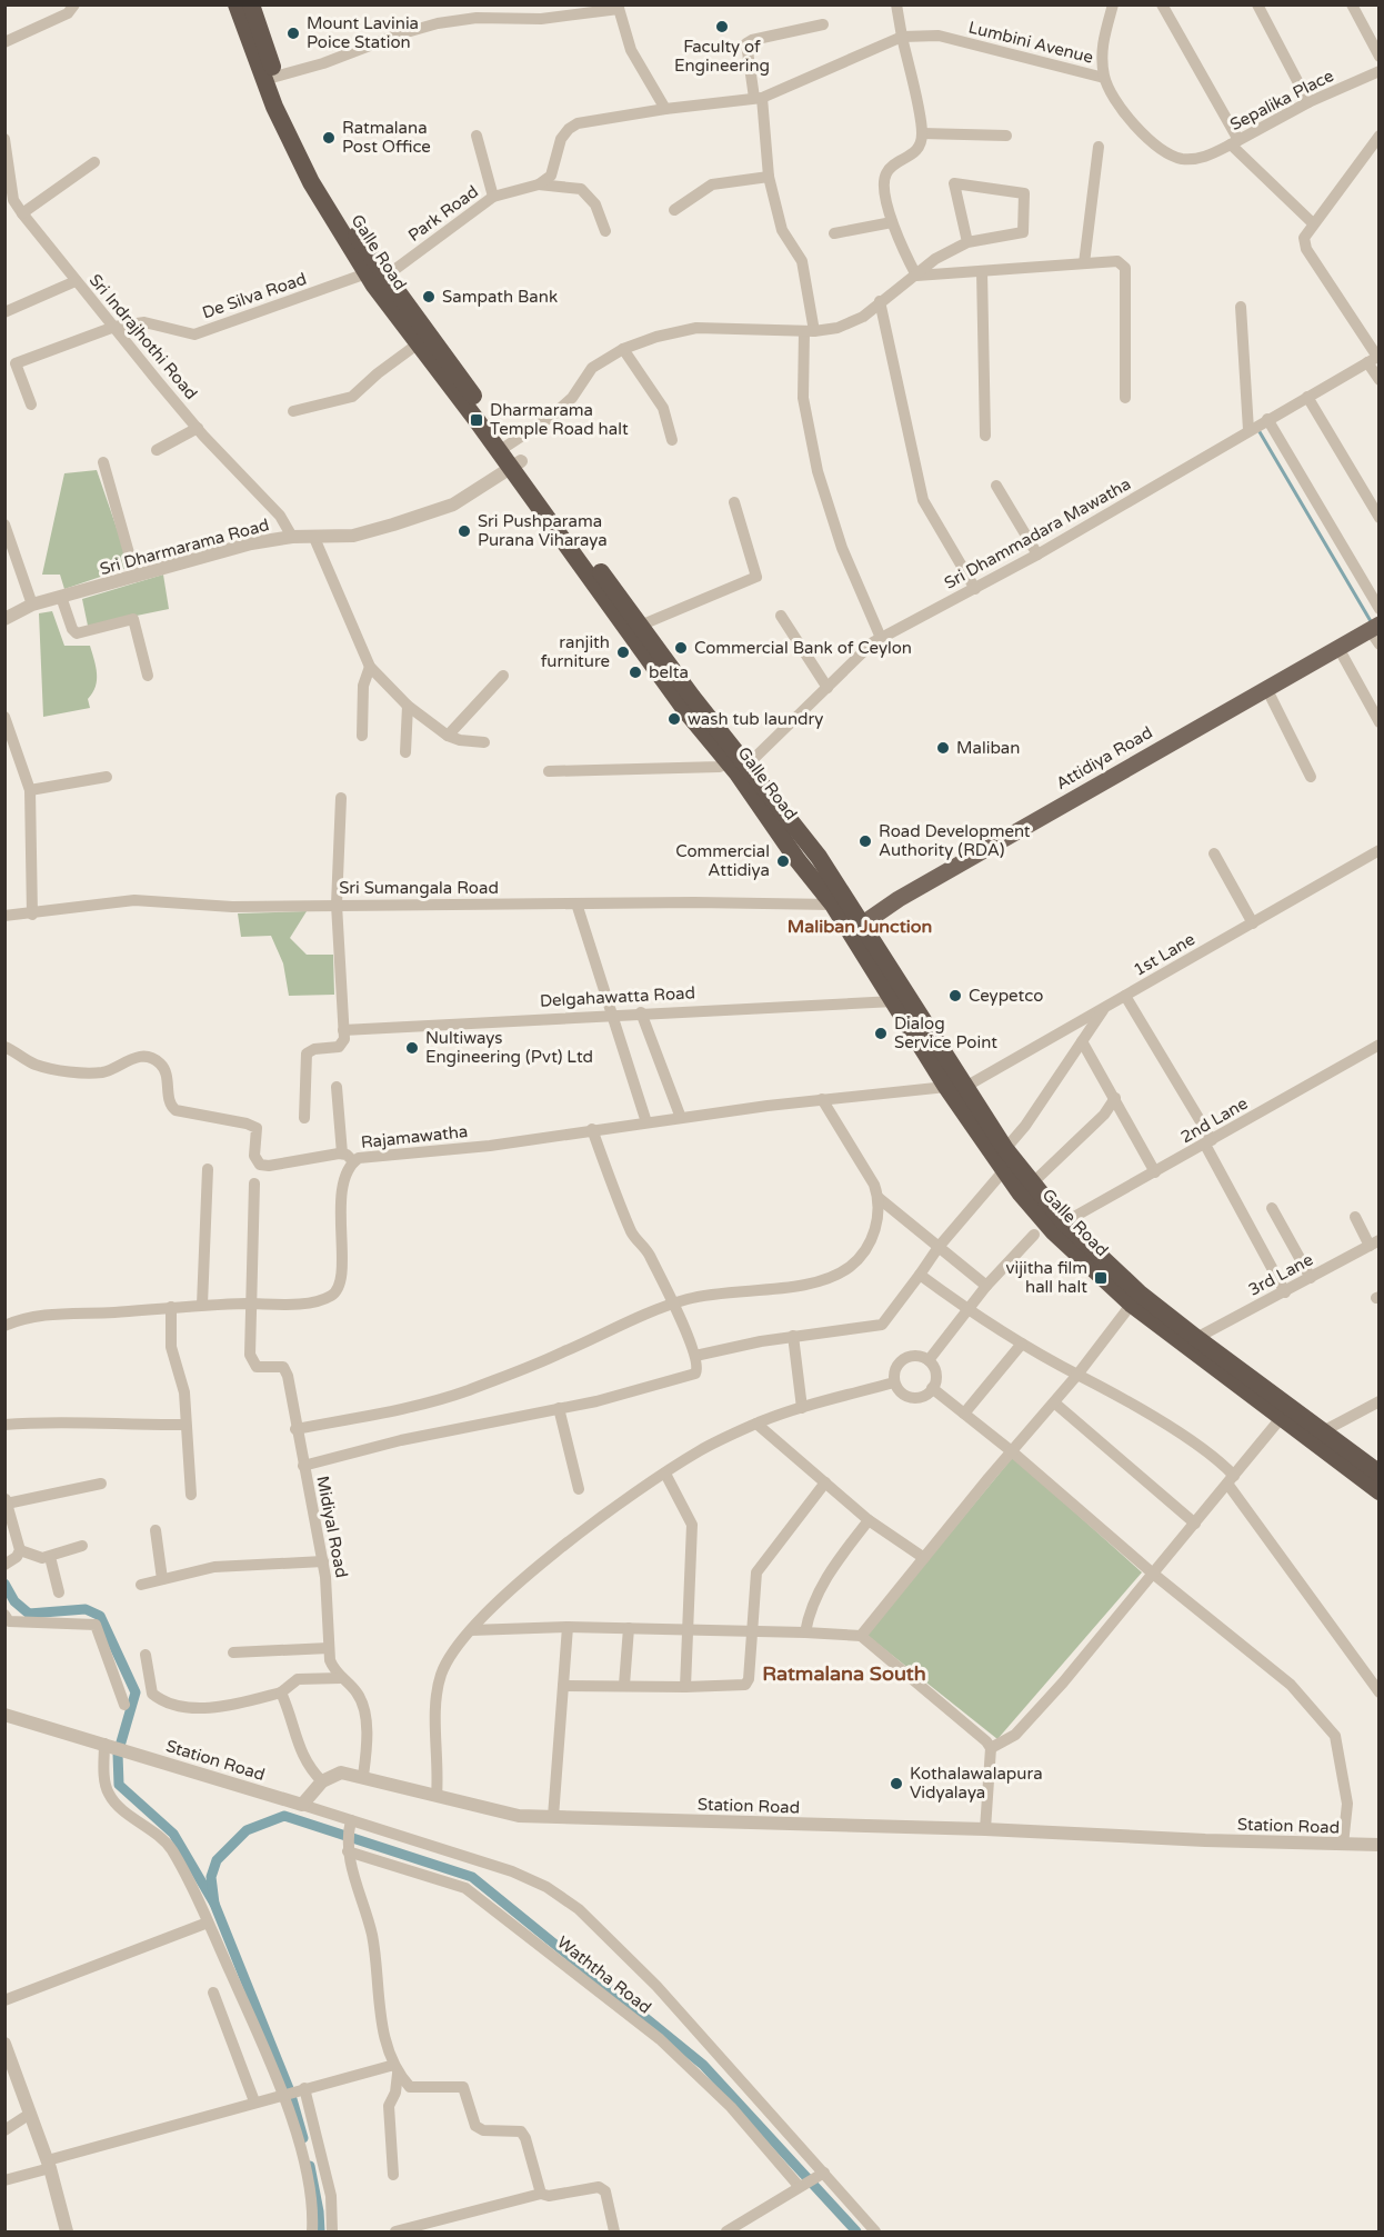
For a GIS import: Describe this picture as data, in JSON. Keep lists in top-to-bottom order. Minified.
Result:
{"streets":{"highway":["Galle Road"],"main road":["Attidiya Road"],"street":["Lumbini Avenue","Sepalika Place","Park Road","De Silva Road","Sri Indrajhothi Road","Sri Dhammadara Mawatha","Sri Dharmarama Road","Sri Sumangala Road","1st Lane","Delgahawatta Road","2nd Lane","Rajamawatha","3rd Lane","Midiyal Road","Station Road","Waththa Road"]},"crossings":[["Park Road","Galle Road"],["Park Road","De Silva Road"],["Galle Road","De Silva Road"],["Galle Road","Sri Dhammadara Mawatha"],["Galle Road","Sri Dharmarama Road"],["Galle Road","Attidiya Road"],["Galle Road","Sri Sumangala Road"],["Galle Road","1st Lane"],["Galle Road","Delgahawatta Road"],["Galle Road","2nd Lane"],["Galle Road","Rajamawatha"],["Galle Road","3rd Lane"],["De Silva Road","Sri Indrajhothi Road"],["Sri Indrajhothi Road","Sri Dharmarama Road"],["Rajamawatha","Midiyal Road"],["Midiyal Road","Station Road"]],"districts":["Maliban Junction","Ratmalana South"],"places":{"other":["Faculty of Engineering","Mount Lavinia Poice Station","Ratmalana Post Office","Sampath Bank","Sri Pushparama Purana Viharaya","Commercial Bank of Ceylon","ranjith furniture","belta","wash tub laundry","Maliban","Road Development Authority (RDA)","Commercial Attidiya","Ceypetco","Dialog Service Point","Nultiways Engineering (Pvt) Ltd","Kothalawalapura Vidyalaya"],"transit":["Dharmarama Temple Road halt","vijitha film hall halt"]}}
